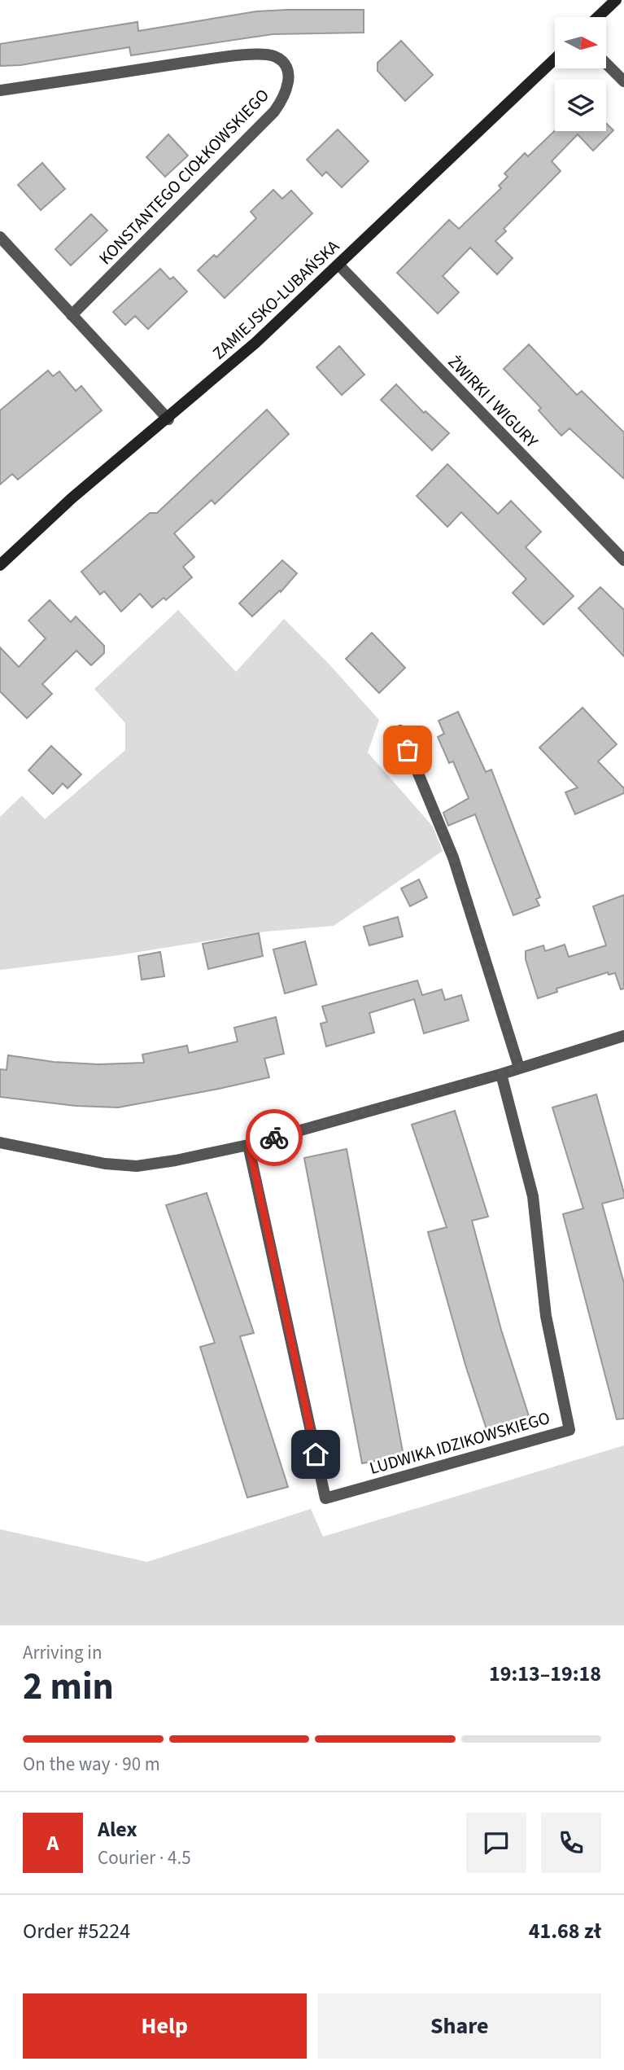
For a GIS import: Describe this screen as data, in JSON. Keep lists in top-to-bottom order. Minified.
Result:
{"streets":{"main road":["ZAMIEJSKO-LUBAŃSKA"],"street":["KONSTANTEGO CIOŁKOWSKIEGO","ŻWIRKI I WIGURY","LUDWIKA IDZIKOWSKIEGO"]},"crossings":[["ZAMIEJSKO-LUBAŃSKA","ŻWIRKI I WIGURY"]],"north":"right","page":{"heading":["2 min","Arriving in","19:13–19:18"],"panel":["Alex","Courier · 4.5","Order #5224","41.68 zł"],"bar":"On the way · 90 m","round":"A","buttons":["Help","Share"]}}
